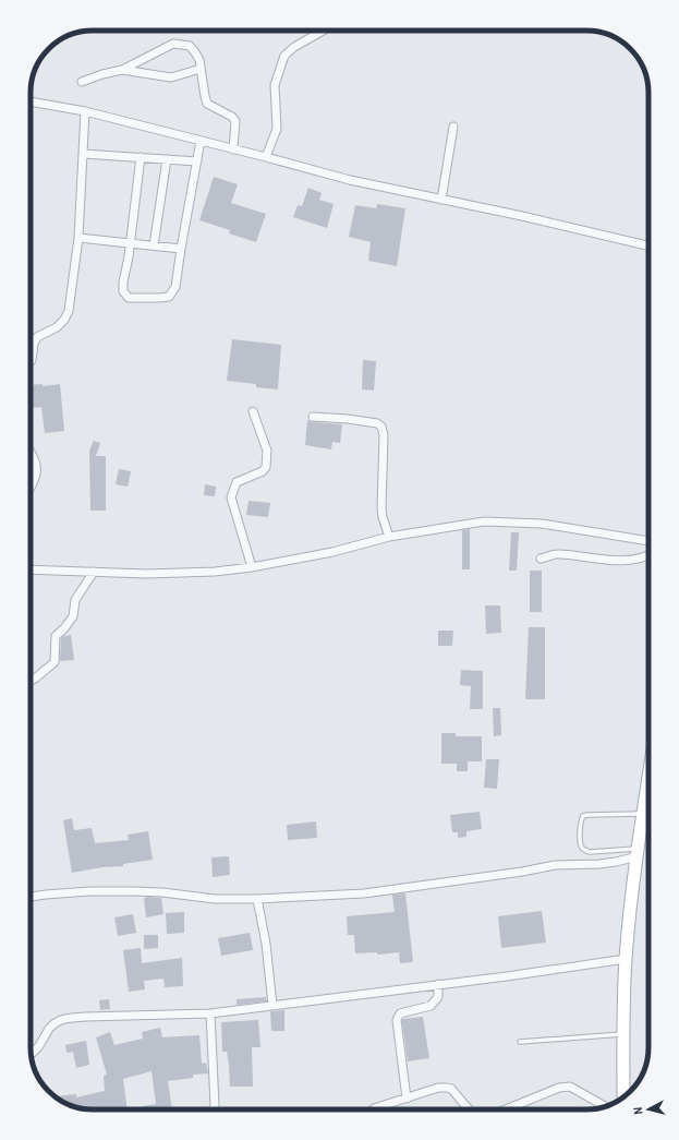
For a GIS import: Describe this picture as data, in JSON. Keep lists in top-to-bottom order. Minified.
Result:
{"north":"left"}
